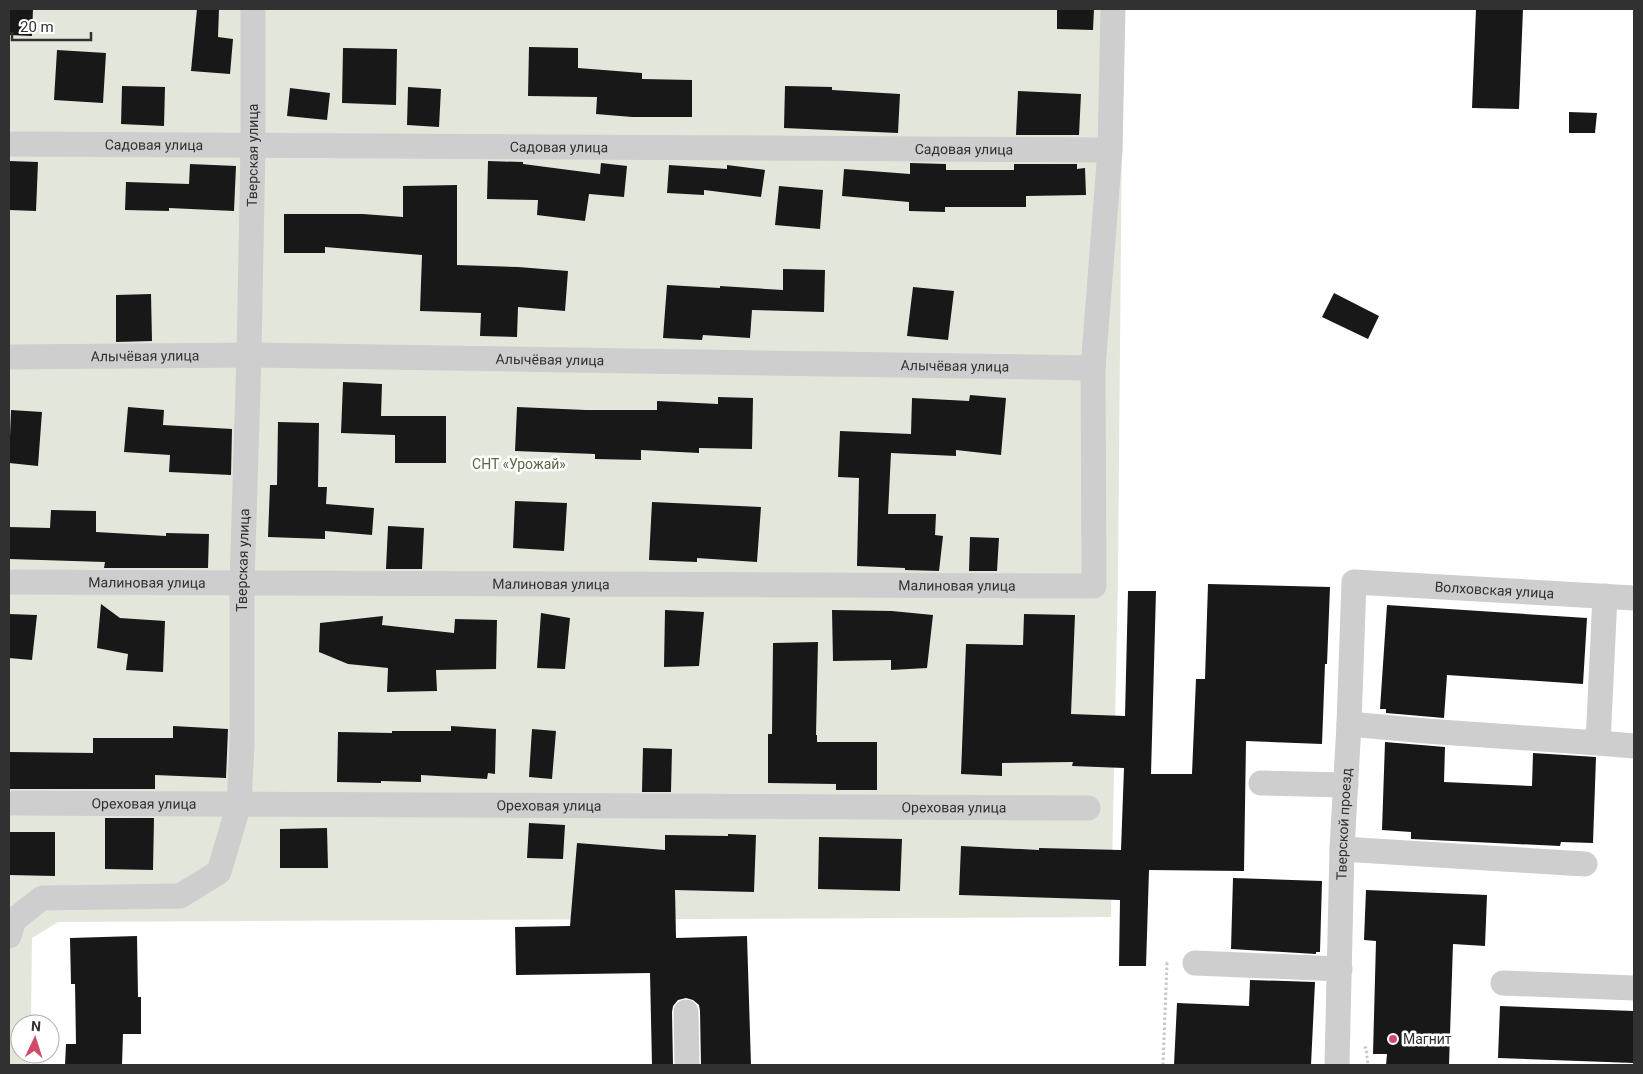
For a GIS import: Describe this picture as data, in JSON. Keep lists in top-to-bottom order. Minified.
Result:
{"streets":{"street":["Садовая улица","Тверская улица","Алычёвая улица","Малиновая улица","Волховская улица","Ореховая улица","Тверской проезд"]},"crossings":[["Садовая улица","Тверская улица"],["Тверская улица","Алычёвая улица"],["Тверская улица","Малиновая улица"],["Тверская улица","Ореховая улица"],["Алычёвая улица","Малиновая улица"],["Волховская улица","Тверской проезд"]],"parks":["СНТ «Урожай»"],"places":["Магнит"],"scale_bar":"20 m","north":"top"}
